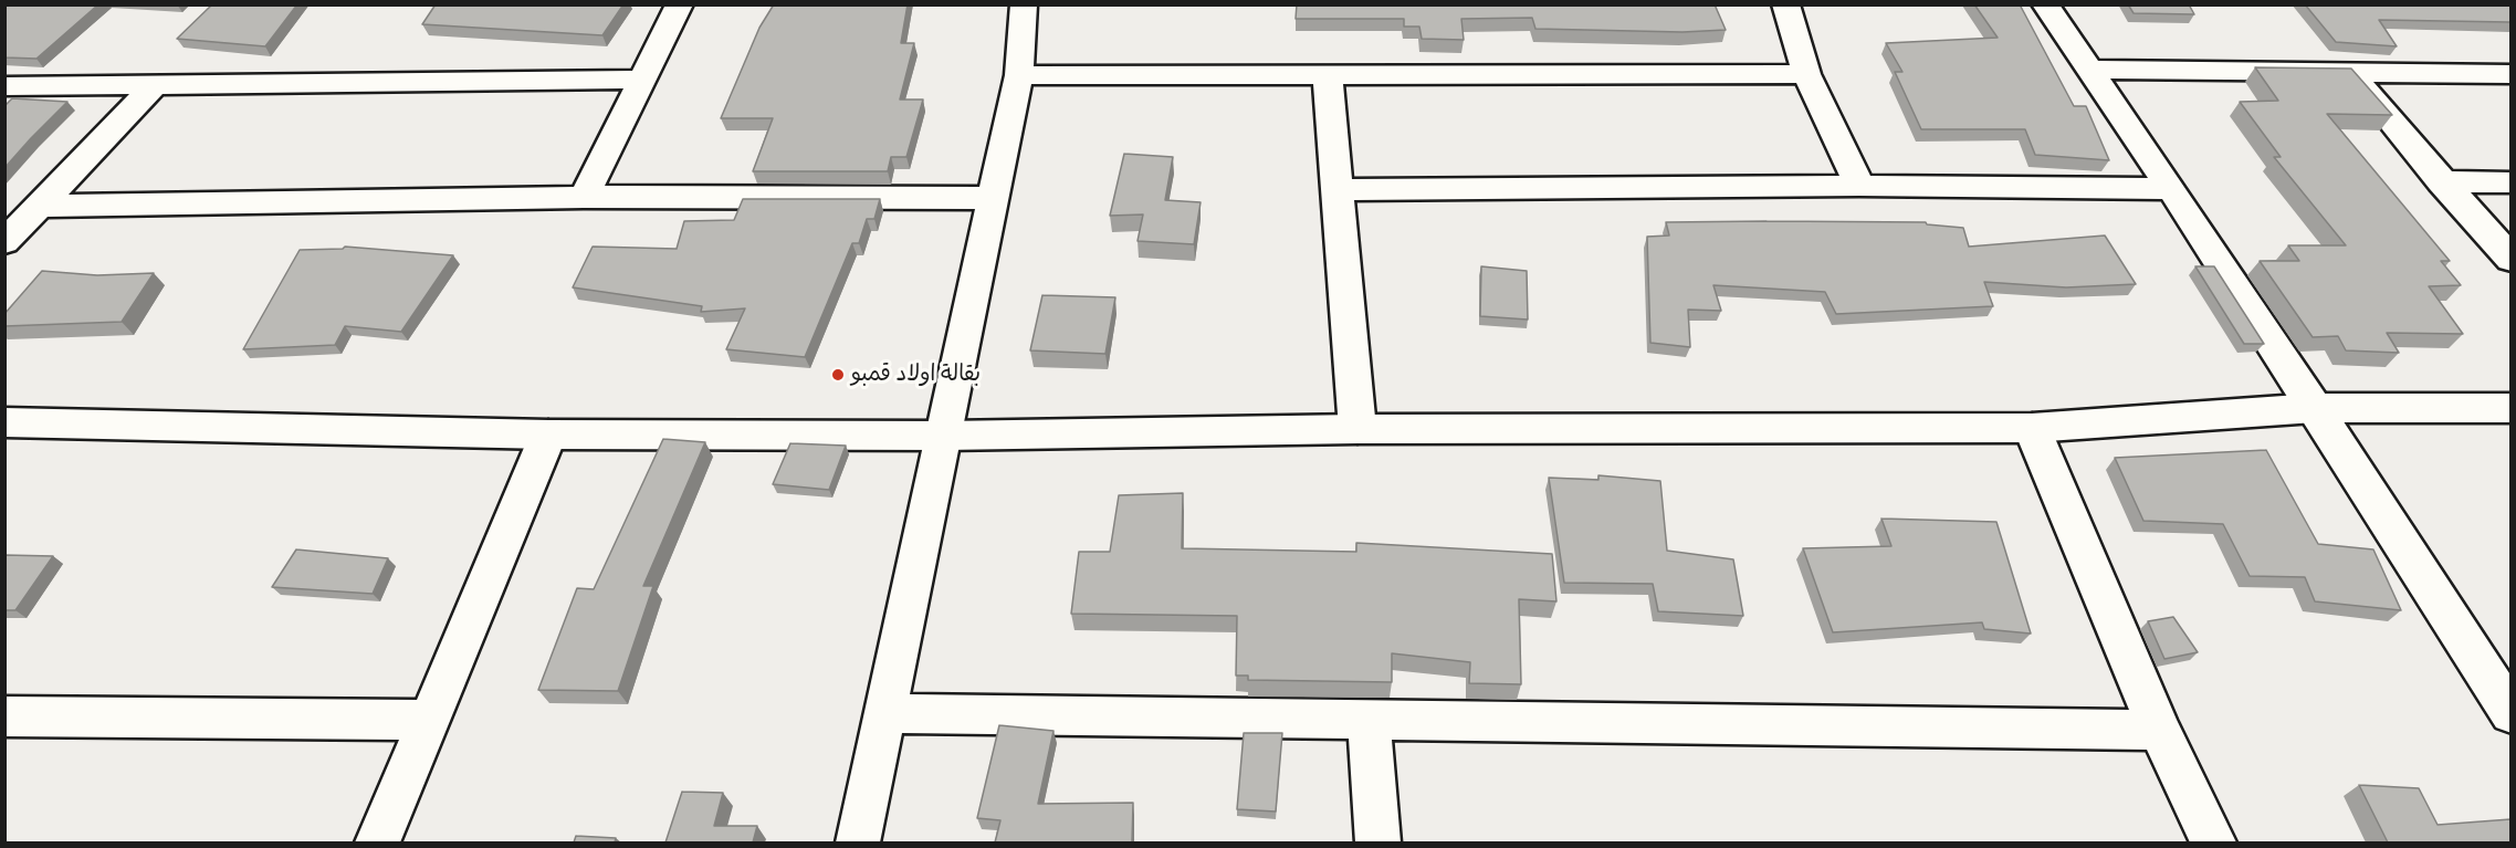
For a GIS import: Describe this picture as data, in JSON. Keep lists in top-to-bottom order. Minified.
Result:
{"places":["بقالة اولاد قمبو"]}
